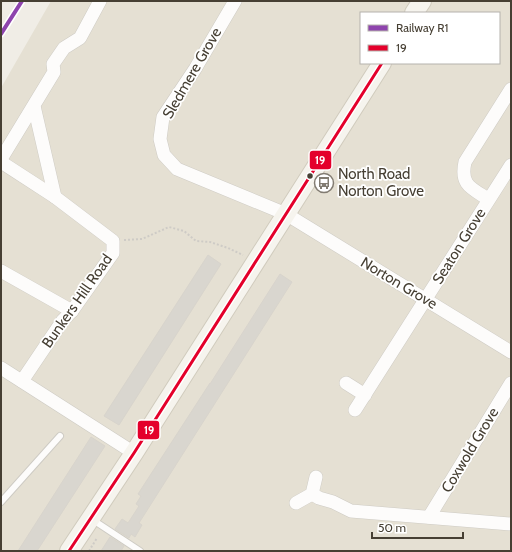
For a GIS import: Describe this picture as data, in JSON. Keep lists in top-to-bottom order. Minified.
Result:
{"streets":{"street":["Sledmere Grove","Seaton Grove","Norton Grove","Bunkers Hill Road","Coxwold Grove"]},"crossings":[["Sledmere Grove","Norton Grove"],["Seaton Grove","Norton Grove"]],"places":{"bus stop":["North Road Norton Grove"]},"lines":["rail line R1","transit line 19"],"legend":["Railway R1","19"],"scale_bar":"50 m"}
